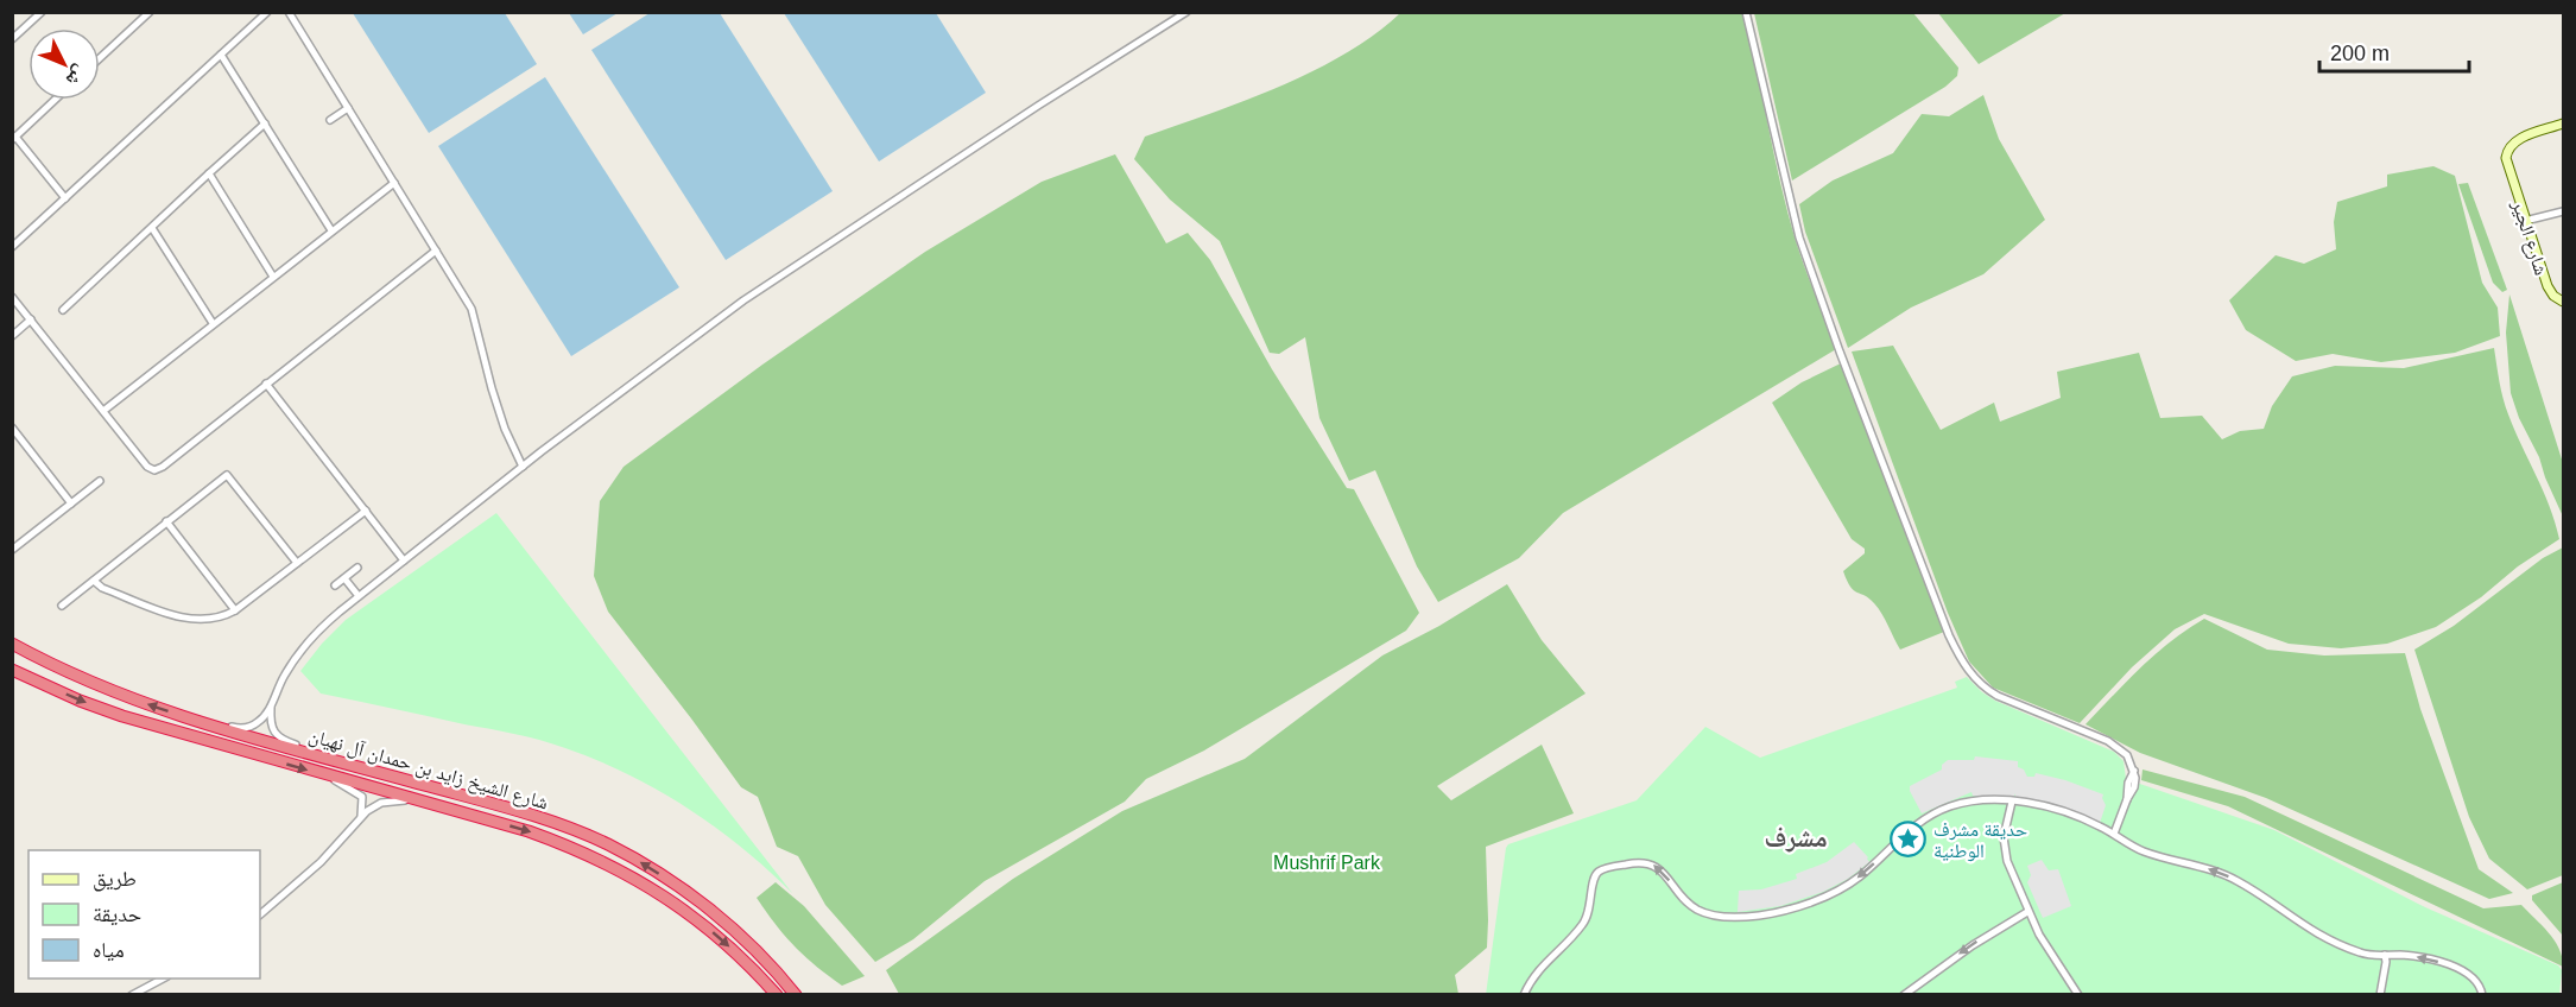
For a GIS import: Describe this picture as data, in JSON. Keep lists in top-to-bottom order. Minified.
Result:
{"streets":{"highway":["شارع الشيخ زايد بن حمدان آل نهيان"],"street":["شارع الجير"]},"districts":["مشرف"],"parks":["Mushrif Park"],"places":{"place":["حديقة مشرف الوطنية"]},"legend":["طريق","حديقة","مياه"],"scale_bar":"200 m","north":"bottom right"}
